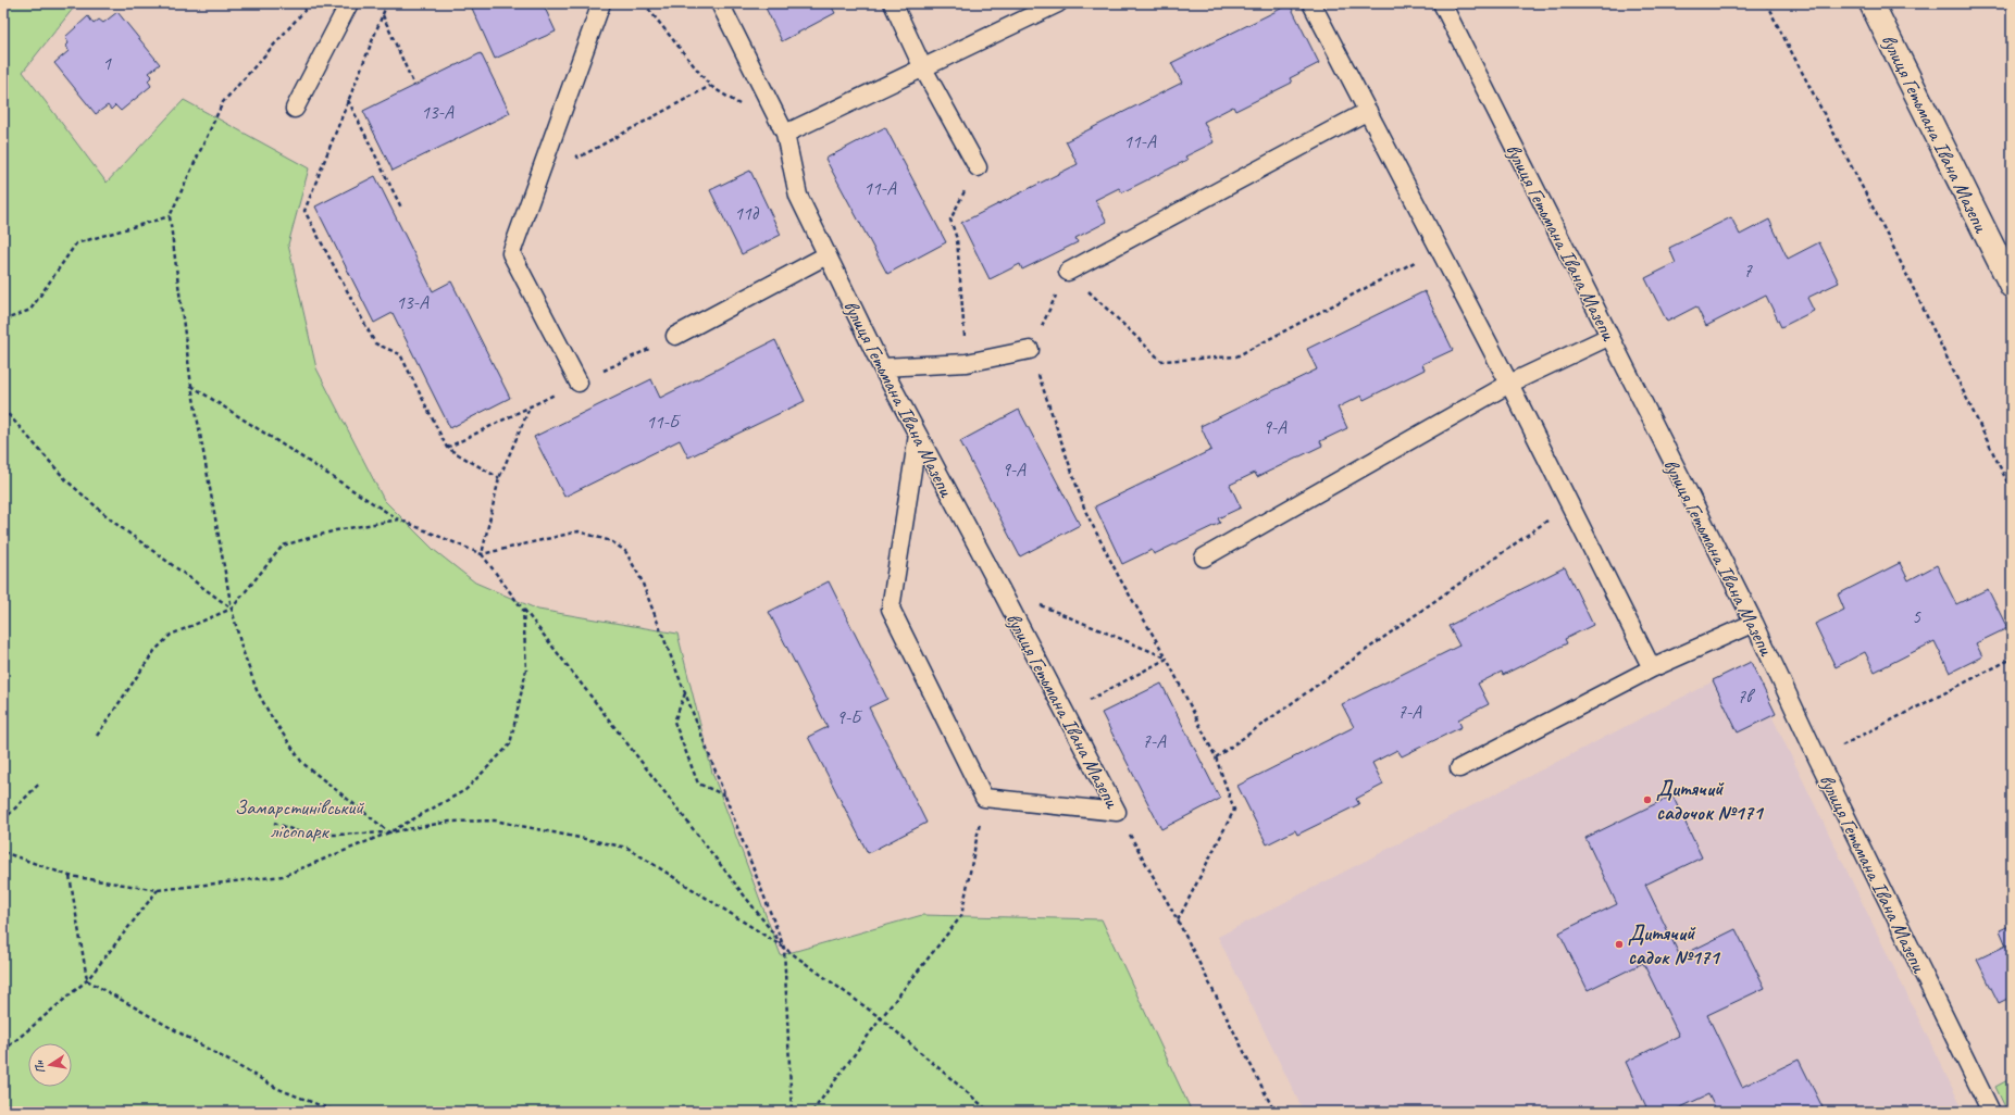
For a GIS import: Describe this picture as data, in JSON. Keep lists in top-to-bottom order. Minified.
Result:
{"streets":{"main road":["вулиця Гетьмана Івана Мазепи"]},"parks":["Замарстинівський лісопарк"],"places":["Дитячий садочок №171","Дитячий садок №171"],"house_numbers":["1","13-А","11-А","11-А","11д","7","13-А","11-Б","9-А","9-А","5","7в","7-А","9-Б","7-А"],"north":"left"}
